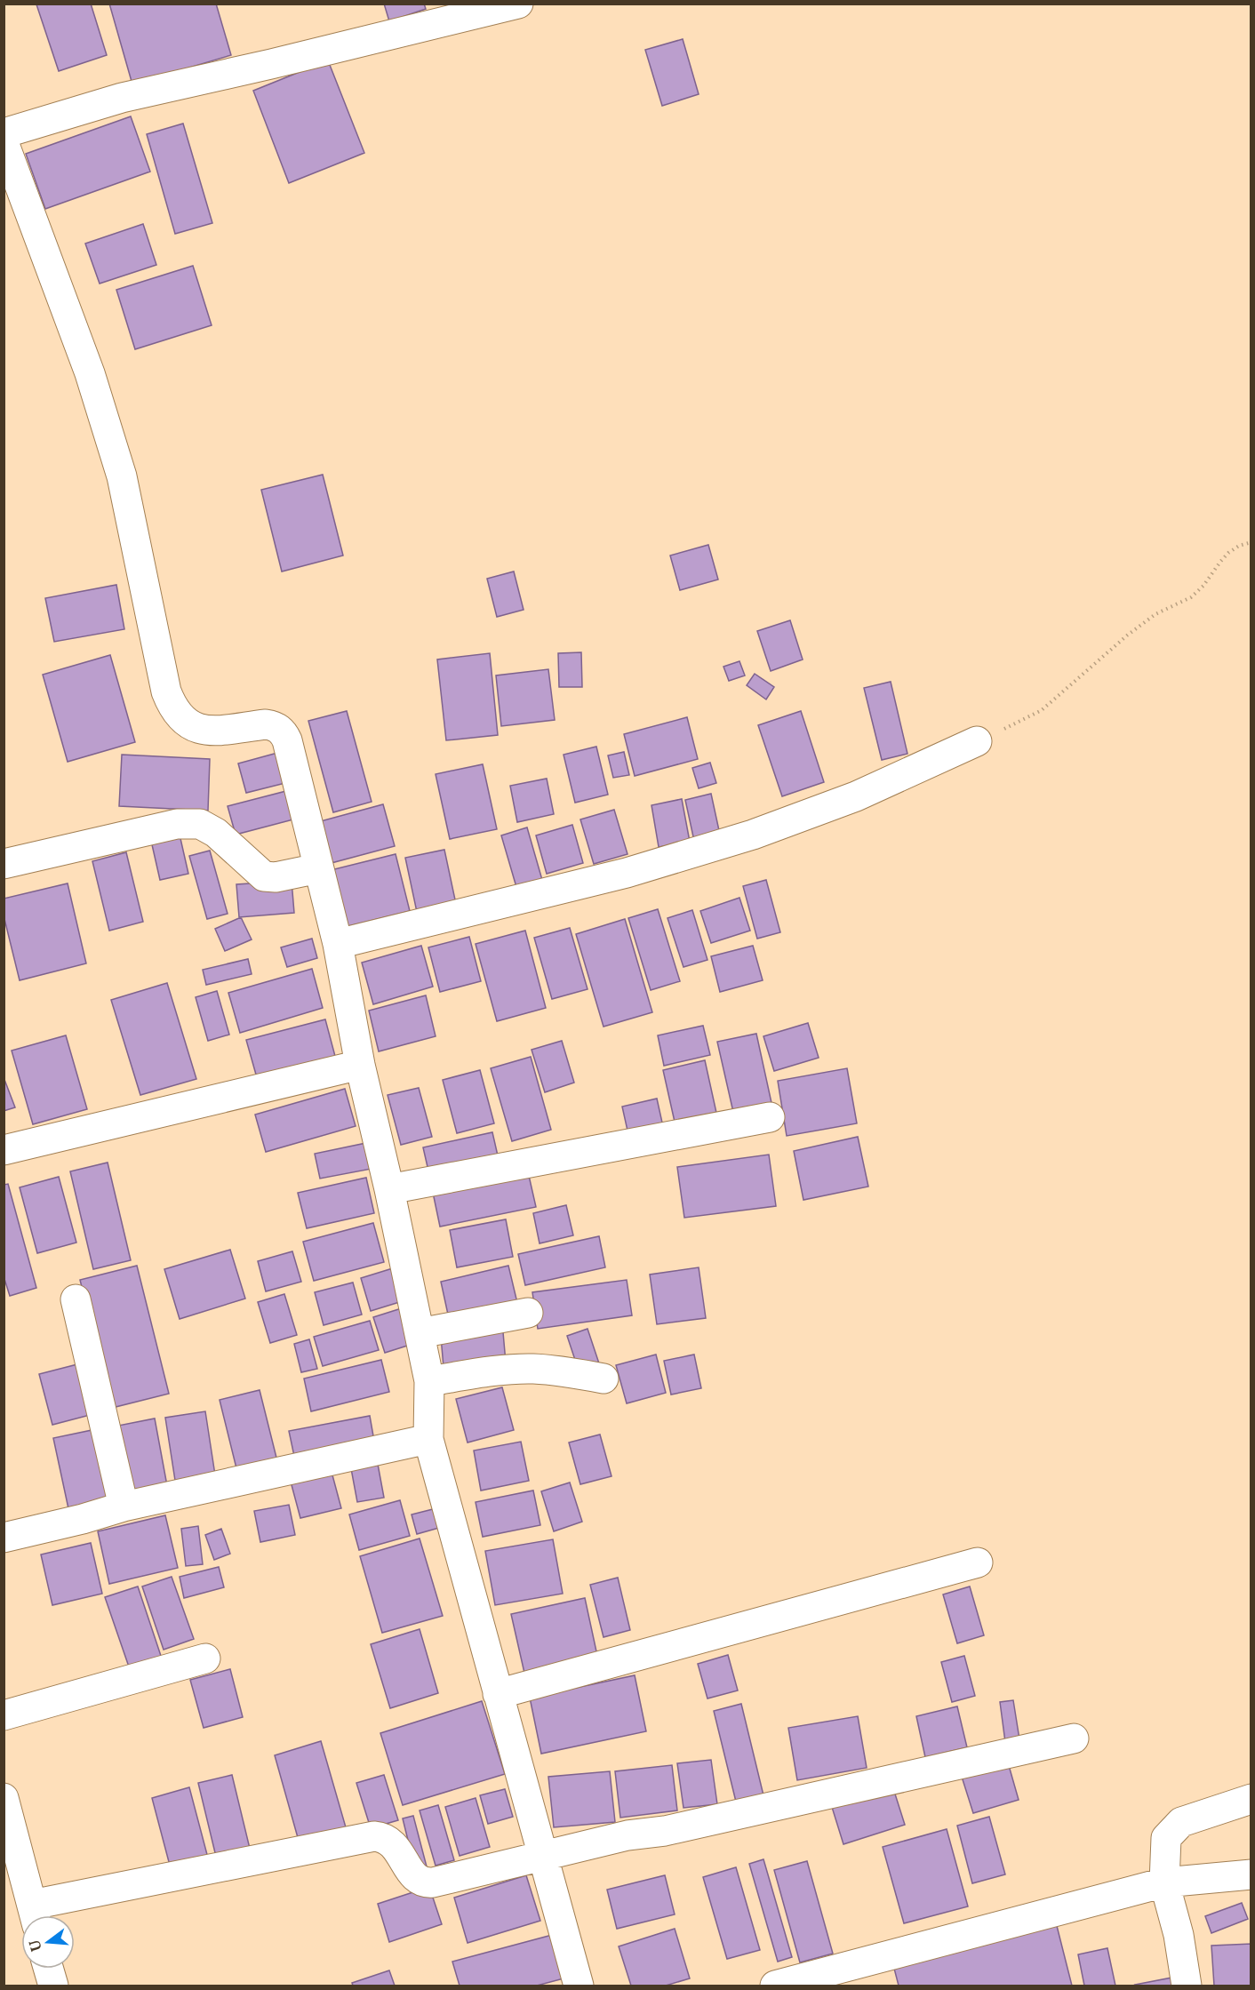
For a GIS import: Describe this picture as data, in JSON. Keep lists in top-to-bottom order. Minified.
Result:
{"north":"left"}
